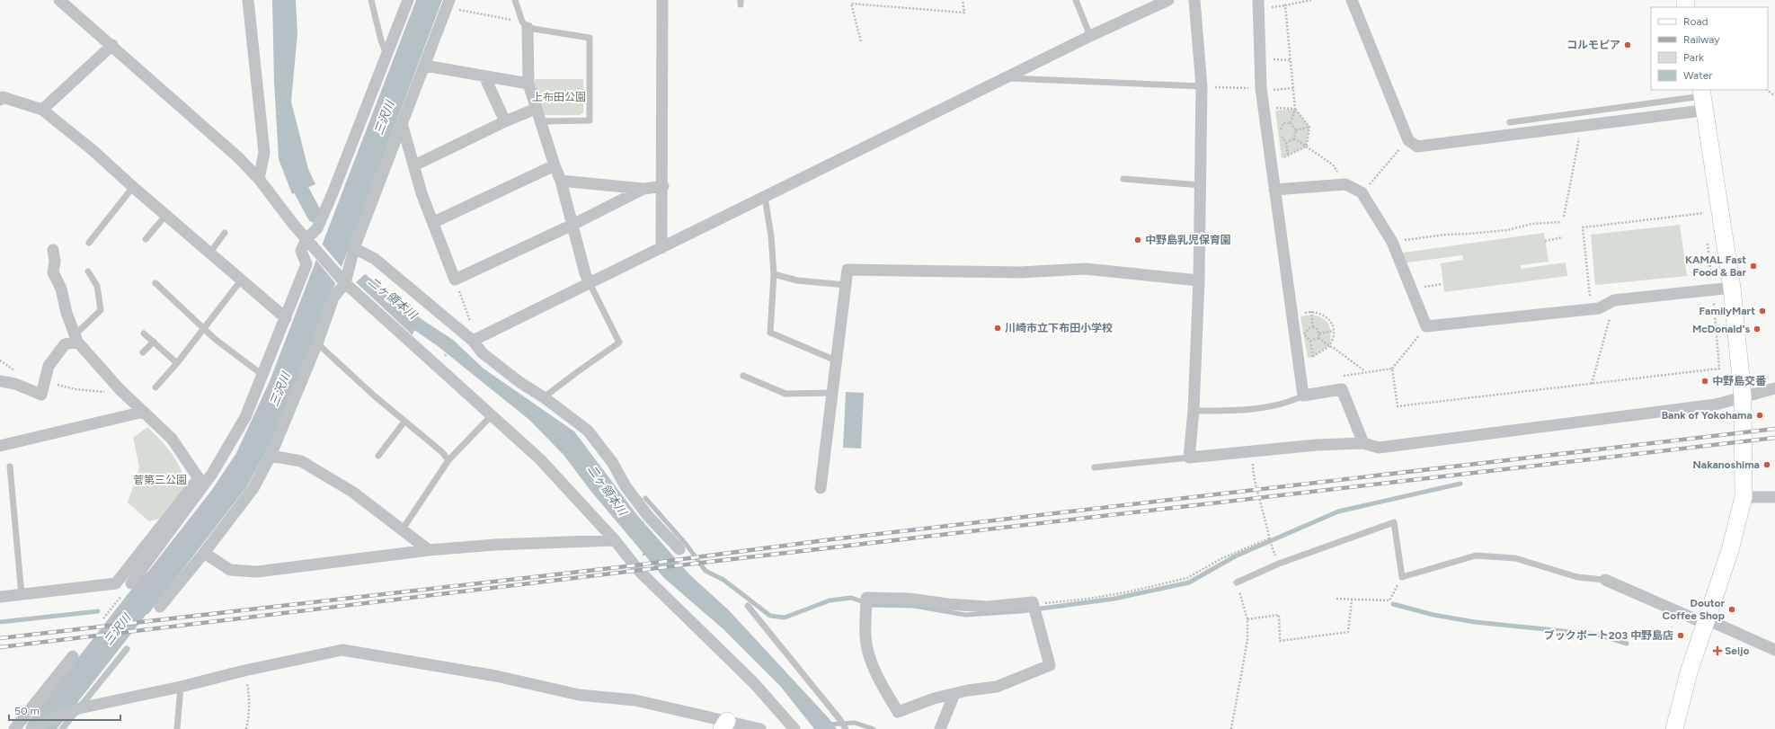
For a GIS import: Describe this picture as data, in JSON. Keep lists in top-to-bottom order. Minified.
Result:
{"water":["三沢川","二ヶ領本川"],"parks":["上布田公園","菅第三公園"],"places":{"other":["コルモピア","中野島乳児保育園","KAMAL Fast Food & Bar","FamilyMart","川崎市立下布田小学校","McDonald's","中野島交番","Bank of Yokohama","Nakanoshima","Doutor Coffee Shop","ブックポート203 中野島店"],"health":["Seijo"]},"legend":["Road","Railway","Park","Water"],"scale_bar":"50 m"}
